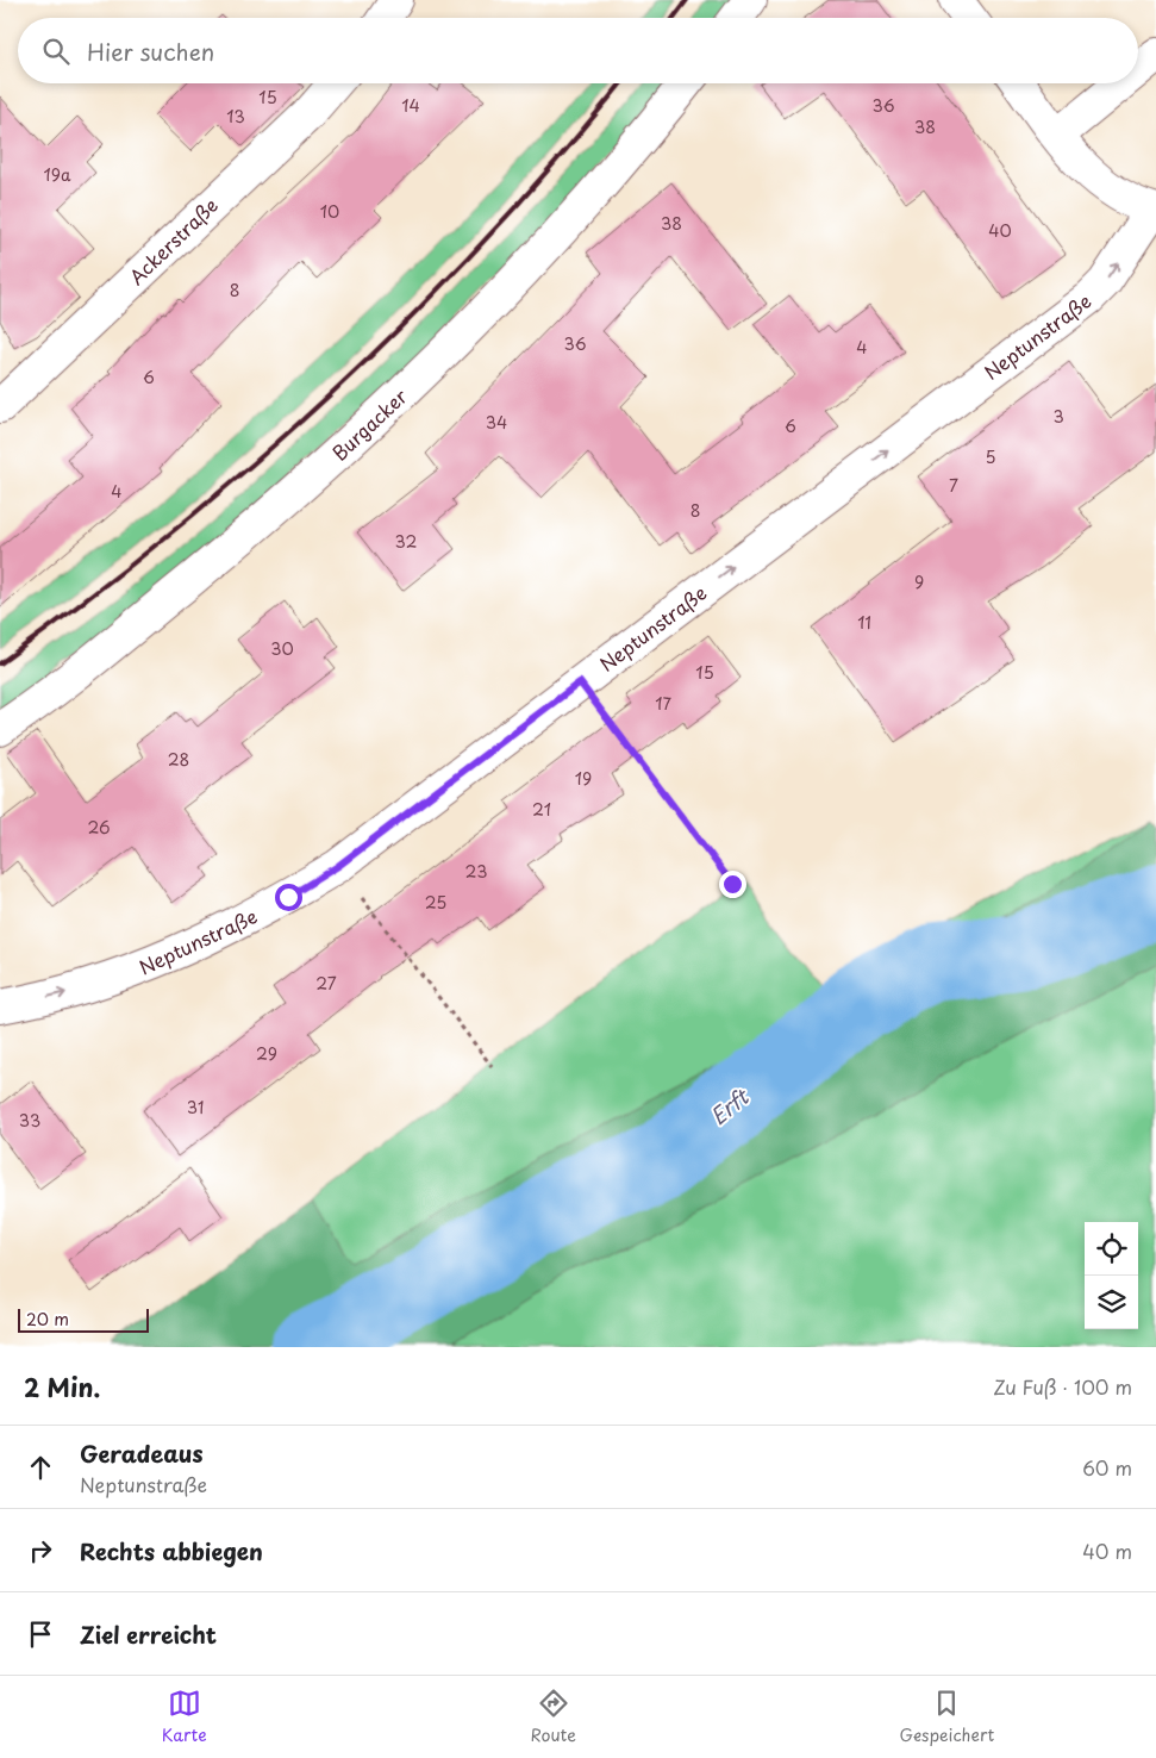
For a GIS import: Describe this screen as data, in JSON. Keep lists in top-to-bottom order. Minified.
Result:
{"streets":{"street":["Ackerstraße","Neptunstraße","Burgacker"]},"one_way":["Neptunstraße"],"water":["Erft"],"house_numbers":["15","14","36","13","38","19a","10","38","40","8","36","4","6","3","34","6","5","7","4","8","32","9","11","30","15","17","28","19","21","26","23","25","27","29","31","33"],"scale_bar":"20 m","page":{"search":"Hier suchen","scale":"20 m","heading":["2 Min.","Zu Fuß · 100 m"],"list":[["Geradeaus","Neptunstraße","60 m"],["Rechts abbiegen","40 m"],"Ziel erreicht"],"nav":["Karte","Route","Gespeichert"]}}
